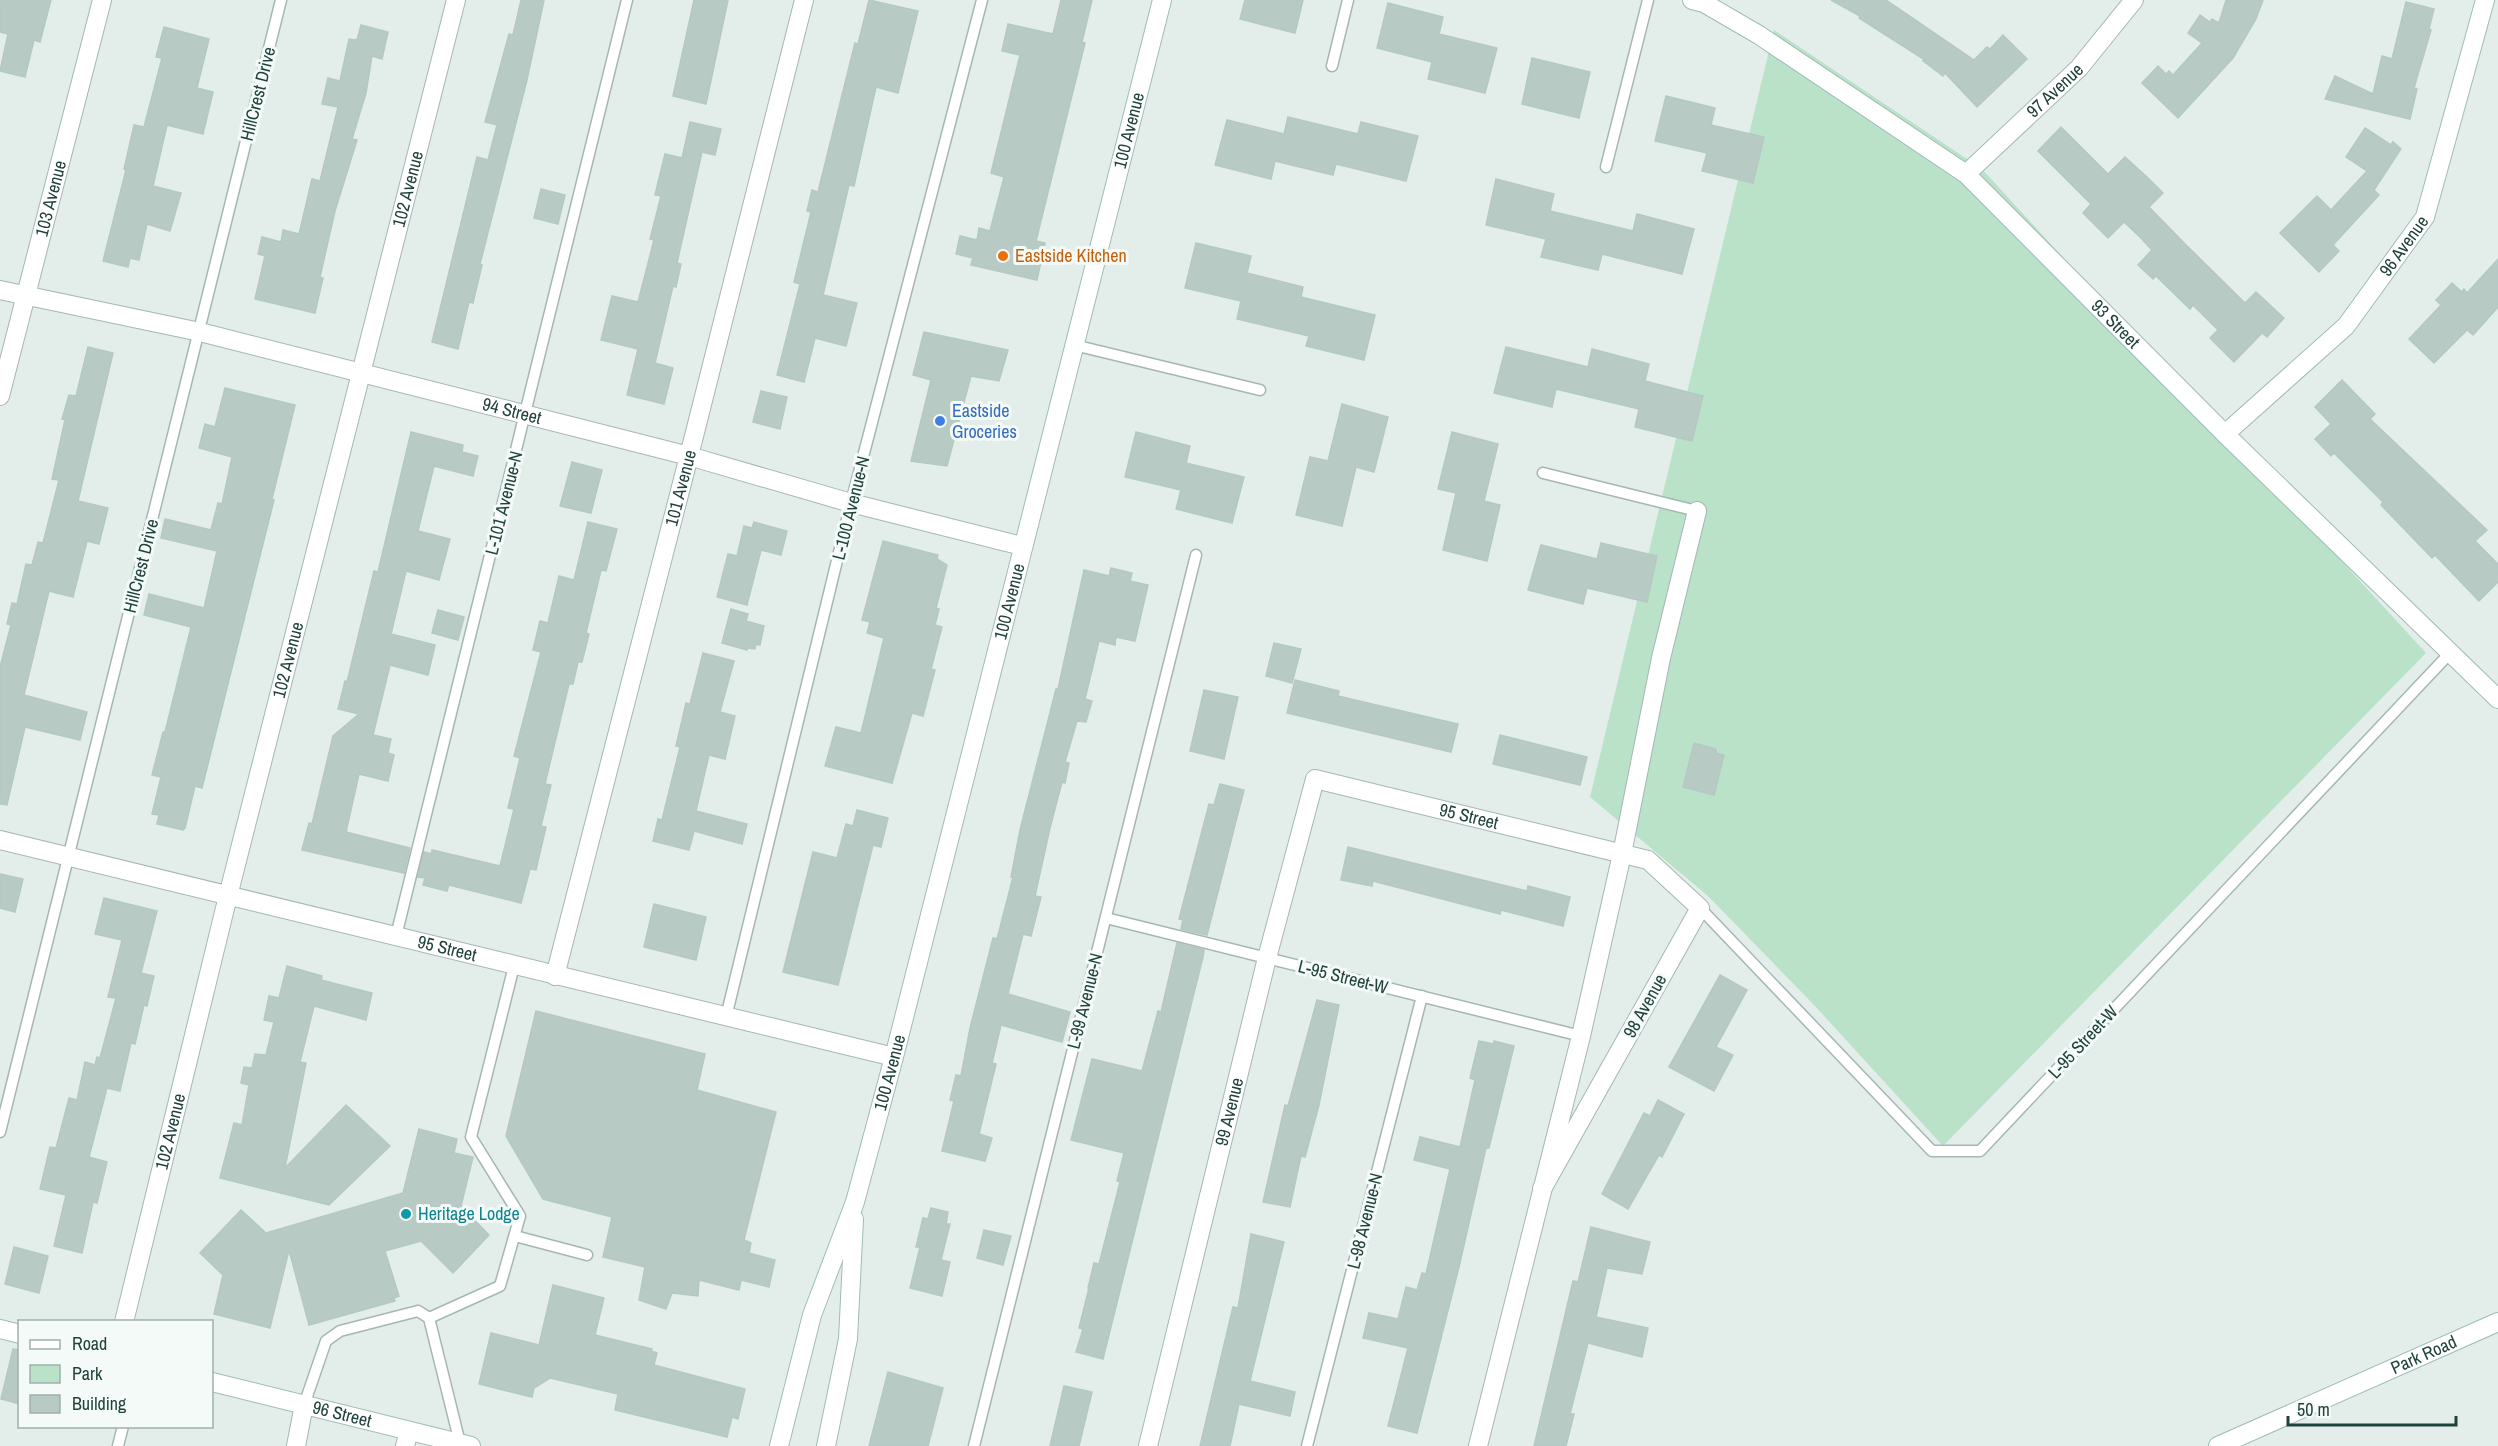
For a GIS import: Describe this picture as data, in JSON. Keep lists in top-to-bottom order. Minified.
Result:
{"streets":{"street":["97 Avenue","100 Avenue","102 Avenue","103 Avenue","96 Avenue","93 Street","94 Street","101 Avenue","95 Street","98 Avenue","99 Avenue","Park Road","96 Street"],"lane":["HillCrest Drive","L-101 Avenue-N","L-100 Avenue-N","L-95 Street-W","L-99 Avenue-N","L-98 Avenue-N"]},"crossings":[["97 Avenue","93 Street"],["HillCrest Drive","94 Street"],["HillCrest Drive","95 Street"],["100 Avenue","94 Street"],["100 Avenue","95 Street"],["102 Avenue","94 Street"],["102 Avenue","95 Street"],["103 Avenue","94 Street"],["96 Avenue","93 Street"],["93 Street","L-95 Street-W"],["94 Street","101 Avenue"],["94 Street","L-101 Avenue-N"],["94 Street","L-100 Avenue-N"],["101 Avenue","95 Street"],["L-101 Avenue-N","95 Street"],["L-100 Avenue-N","95 Street"],["95 Street","98 Avenue"],["95 Street","99 Avenue"],["L-95 Street-W","L-99 Avenue-N"],["L-95 Street-W","98 Avenue"],["L-95 Street-W","99 Avenue"],["L-95 Street-W","L-98 Avenue-N"]],"places":["Eastside Kitchen","Eastside Groceries","Heritage Lodge"],"legend":["Road","Park","Building"],"scale_bar":"50 m"}
